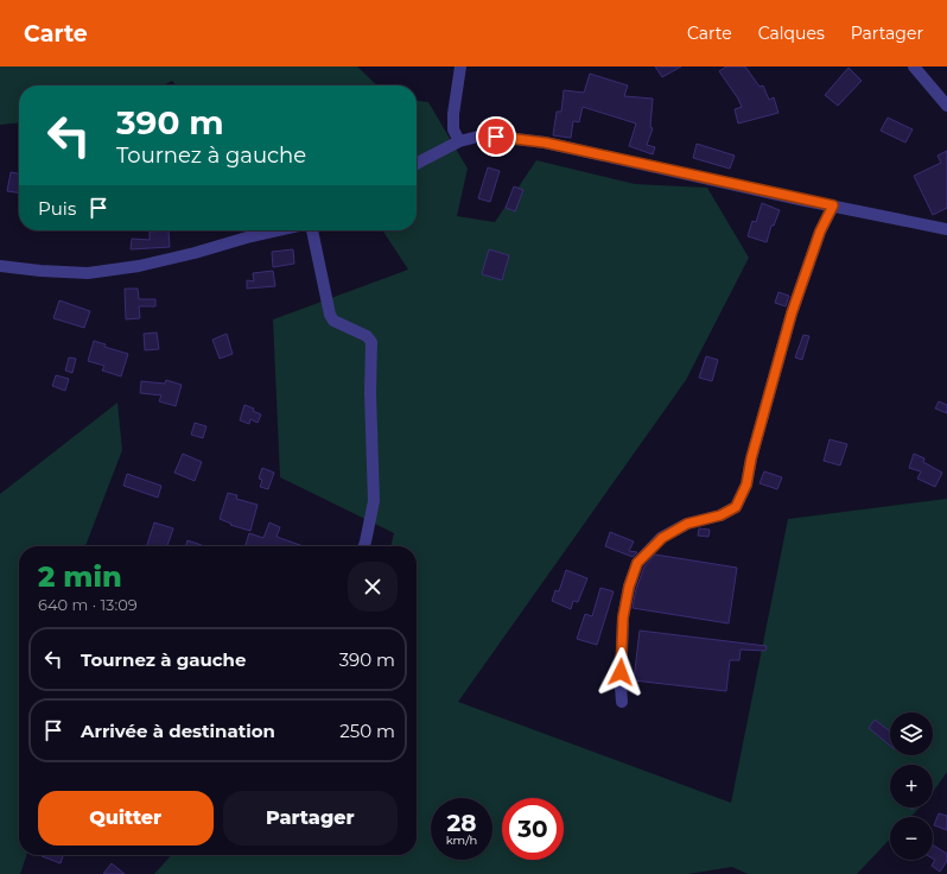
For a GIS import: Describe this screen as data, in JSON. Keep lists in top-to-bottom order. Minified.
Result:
{"page":{"header":"Carte","nav":["Carte","Calques","Partager"],"turn":["390 m","Tournez à gauche"],"then":"Puis","heading":["2 min","640 m · 13:09"],"list":[{"name":"Tournez à gauche","value":"390 m"},{"name":"Arrivée à destination","value":"250 m"}],"map_buttons":["+","−"],"buttons":["Quitter","Partager"],"speed":"28 km/h","limit":"30"}}
